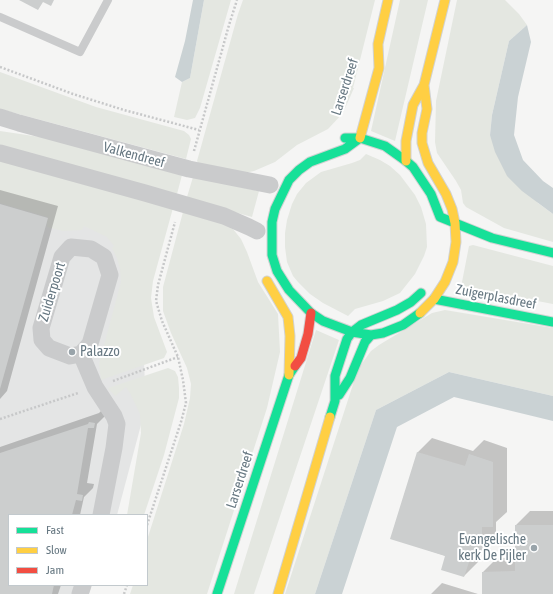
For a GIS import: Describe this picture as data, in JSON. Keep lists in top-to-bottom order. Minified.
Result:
{"streets":{"main road":["Larserdreef","Zuigerplasdreef"],"street":["Valkendreef","Zuiderpoort"]},"places":["Palazzo","Evangelische kerk De Pijler"],"legend":["Fast","Slow","Jam"]}
